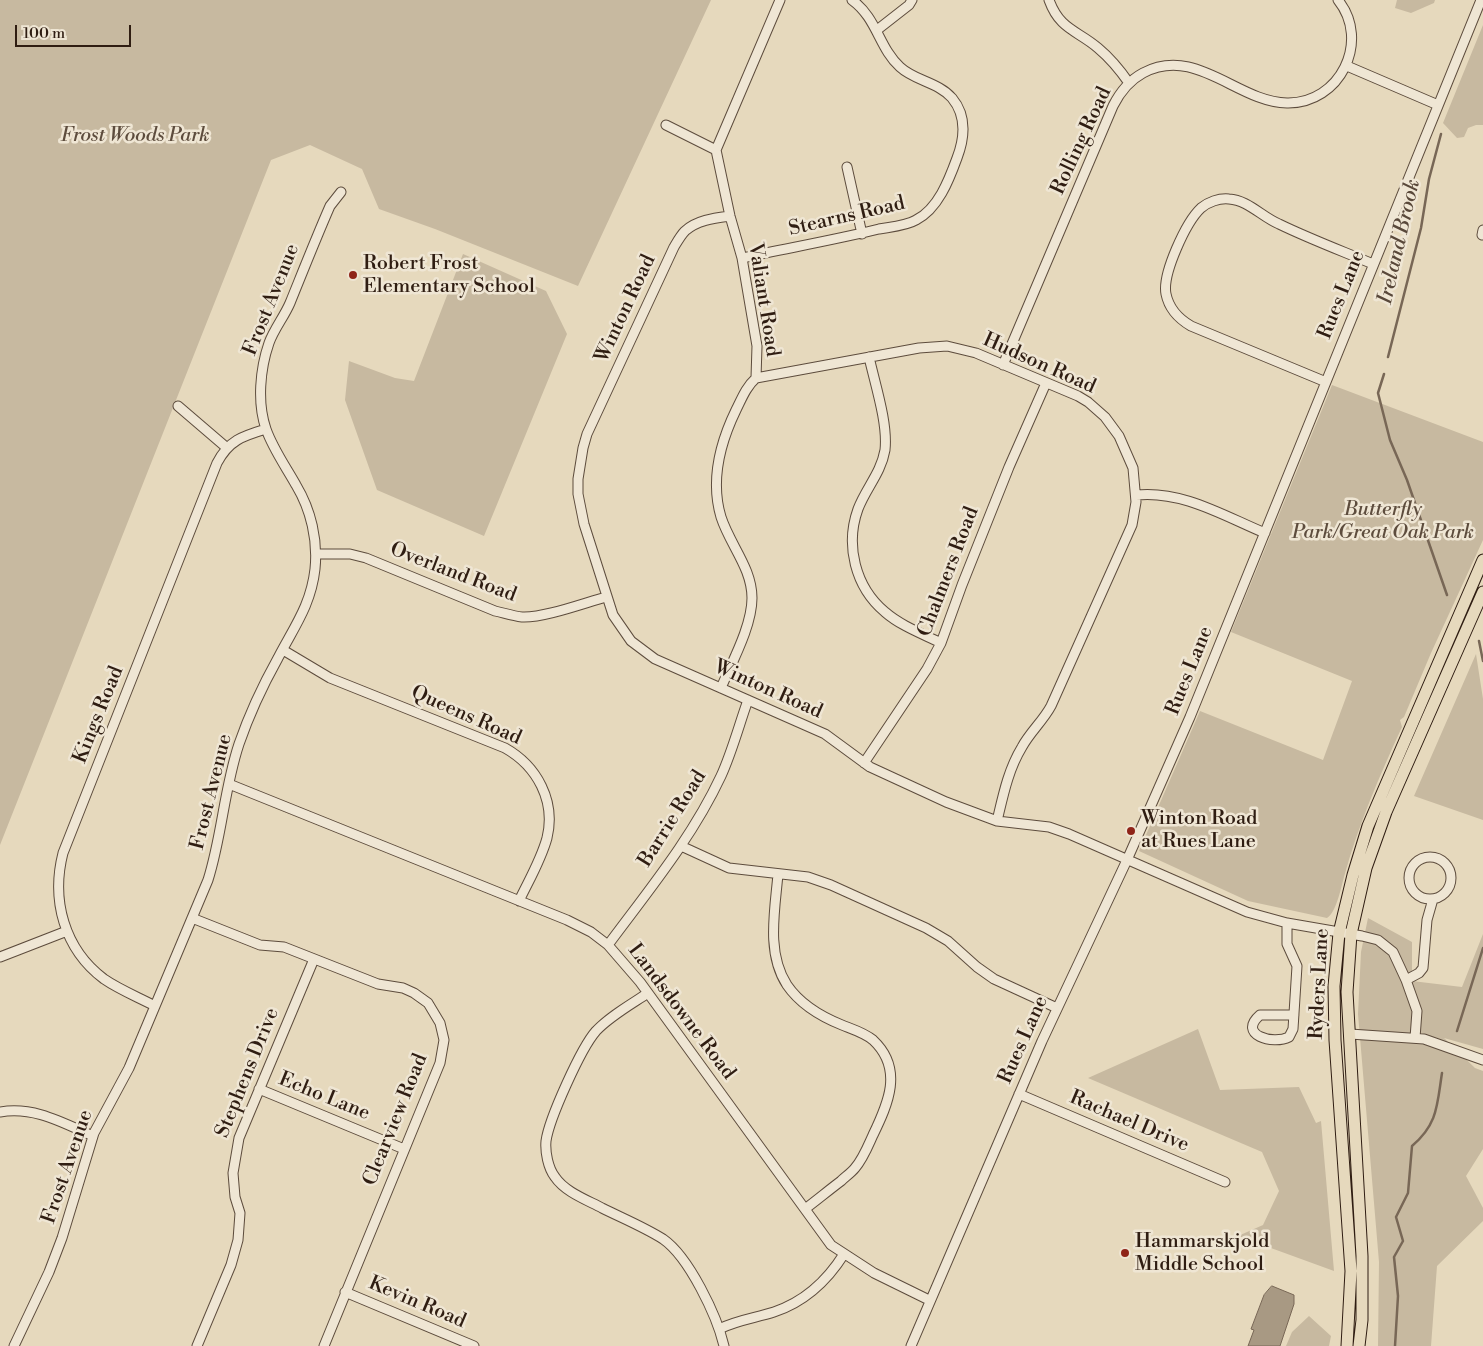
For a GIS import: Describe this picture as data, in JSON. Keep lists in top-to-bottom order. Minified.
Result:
{"streets":{"main road":["Ryders Lane"],"street":["Rolling Road","Stearns Road","Rues Lane","Frost Avenue","Valiant Road","Winton Road","Hudson Road","Chalmers Road","Overland Road","Kings Road","Queens Road","Barrie Road","Landsdowne Road","Stephens Drive","Echo Lane","Clearview Road","Rachael Drive","Kevin Road"]},"crossings":[["Rolling Road","Hudson Road"],["Stearns Road","Valiant Road"],["Rues Lane","Winton Road"],["Rues Lane","Landsdowne Road"],["Rues Lane","Rachael Drive"],["Frost Avenue","Overland Road"],["Frost Avenue","Kings Road"],["Frost Avenue","Queens Road"],["Frost Avenue","Landsdowne Road"],["Frost Avenue","Clearview Road"],["Valiant Road","Winton Road"],["Valiant Road","Hudson Road"],["Winton Road","Hudson Road"],["Winton Road","Chalmers Road"],["Winton Road","Overland Road"],["Winton Road","Barrie Road"],["Winton Road","Ryders Lane"],["Hudson Road","Chalmers Road"],["Queens Road","Landsdowne Road"],["Barrie Road","Landsdowne Road"],["Stephens Drive","Echo Lane"],["Stephens Drive","Clearview Road"],["Echo Lane","Clearview Road"],["Clearview Road","Kevin Road"]],"water":["Ireland Brook"],"parks":["Frost Woods Park","Butterfly Park/Great Oak Park"],"places":["Robert Frost Elementary School","Winton Road at Rues Lane","Hammarskjold Middle School"],"scale_bar":"100 m"}
